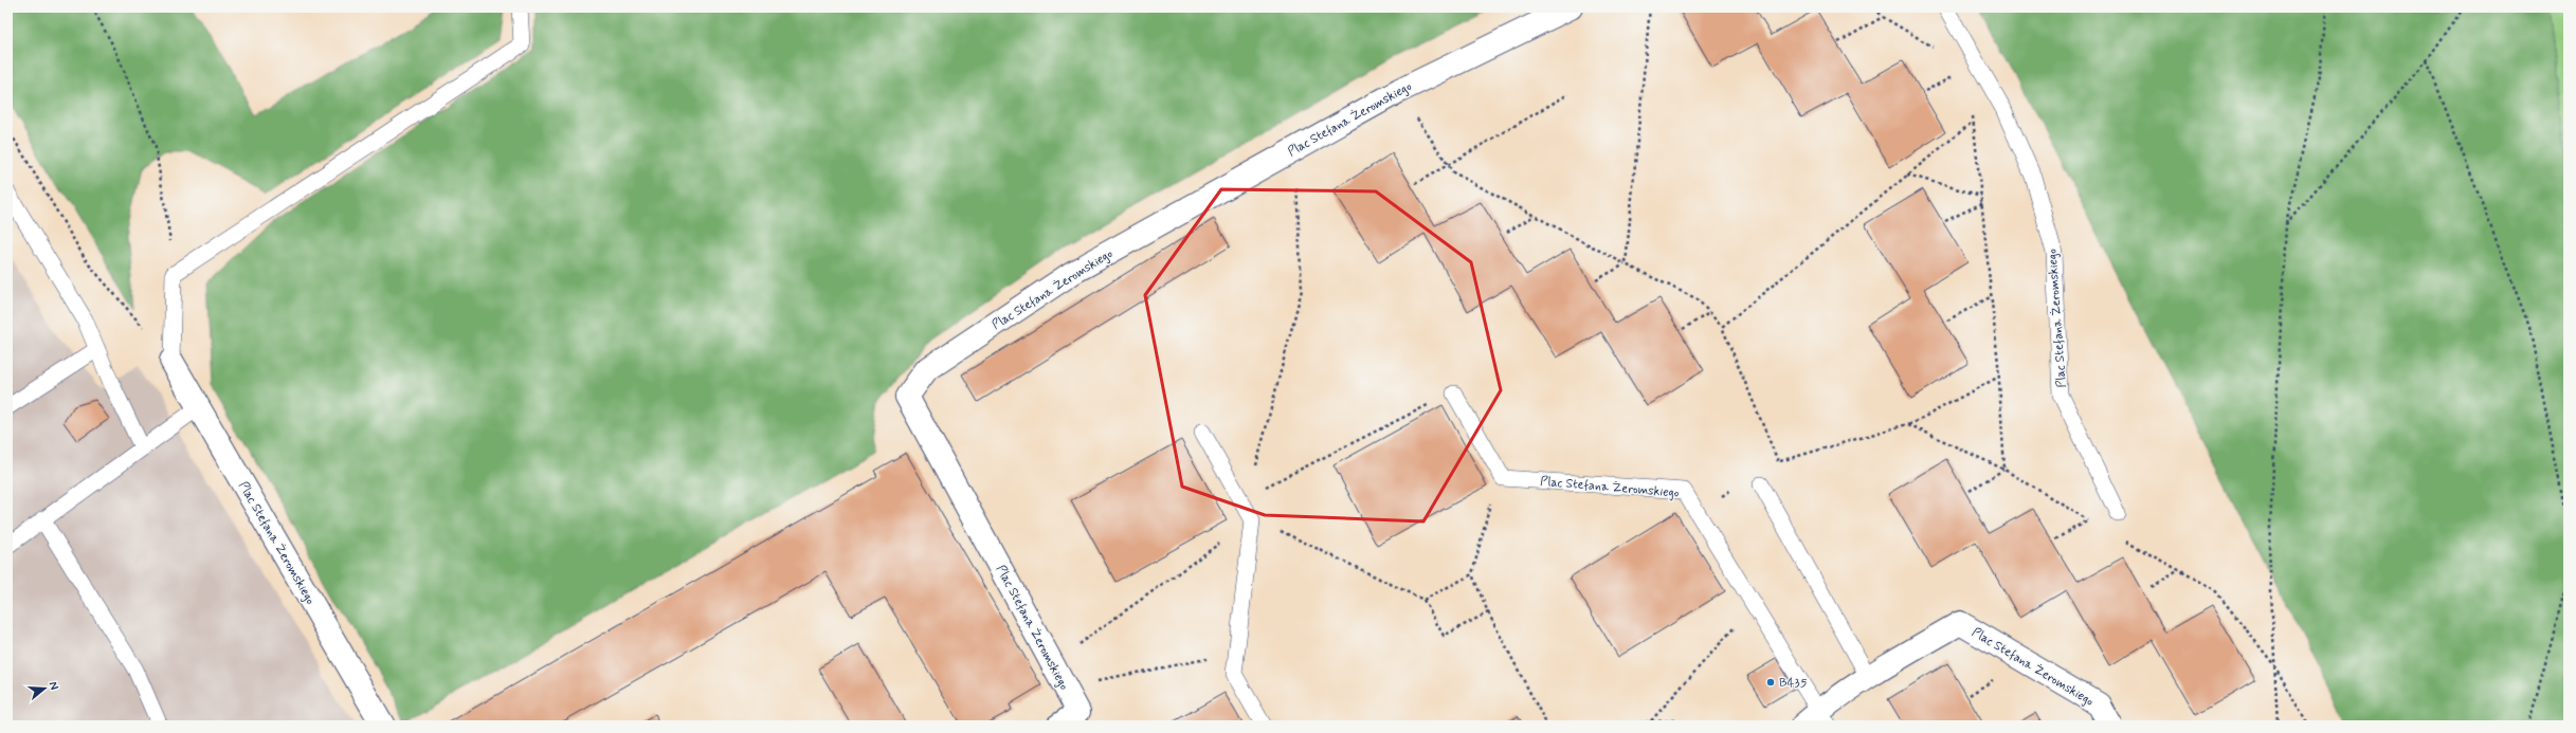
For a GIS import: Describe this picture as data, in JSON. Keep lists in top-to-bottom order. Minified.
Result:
{"streets":{"street":["Plac Stefana Żeromskiego"]},"places":["B435"],"north":"right"}
